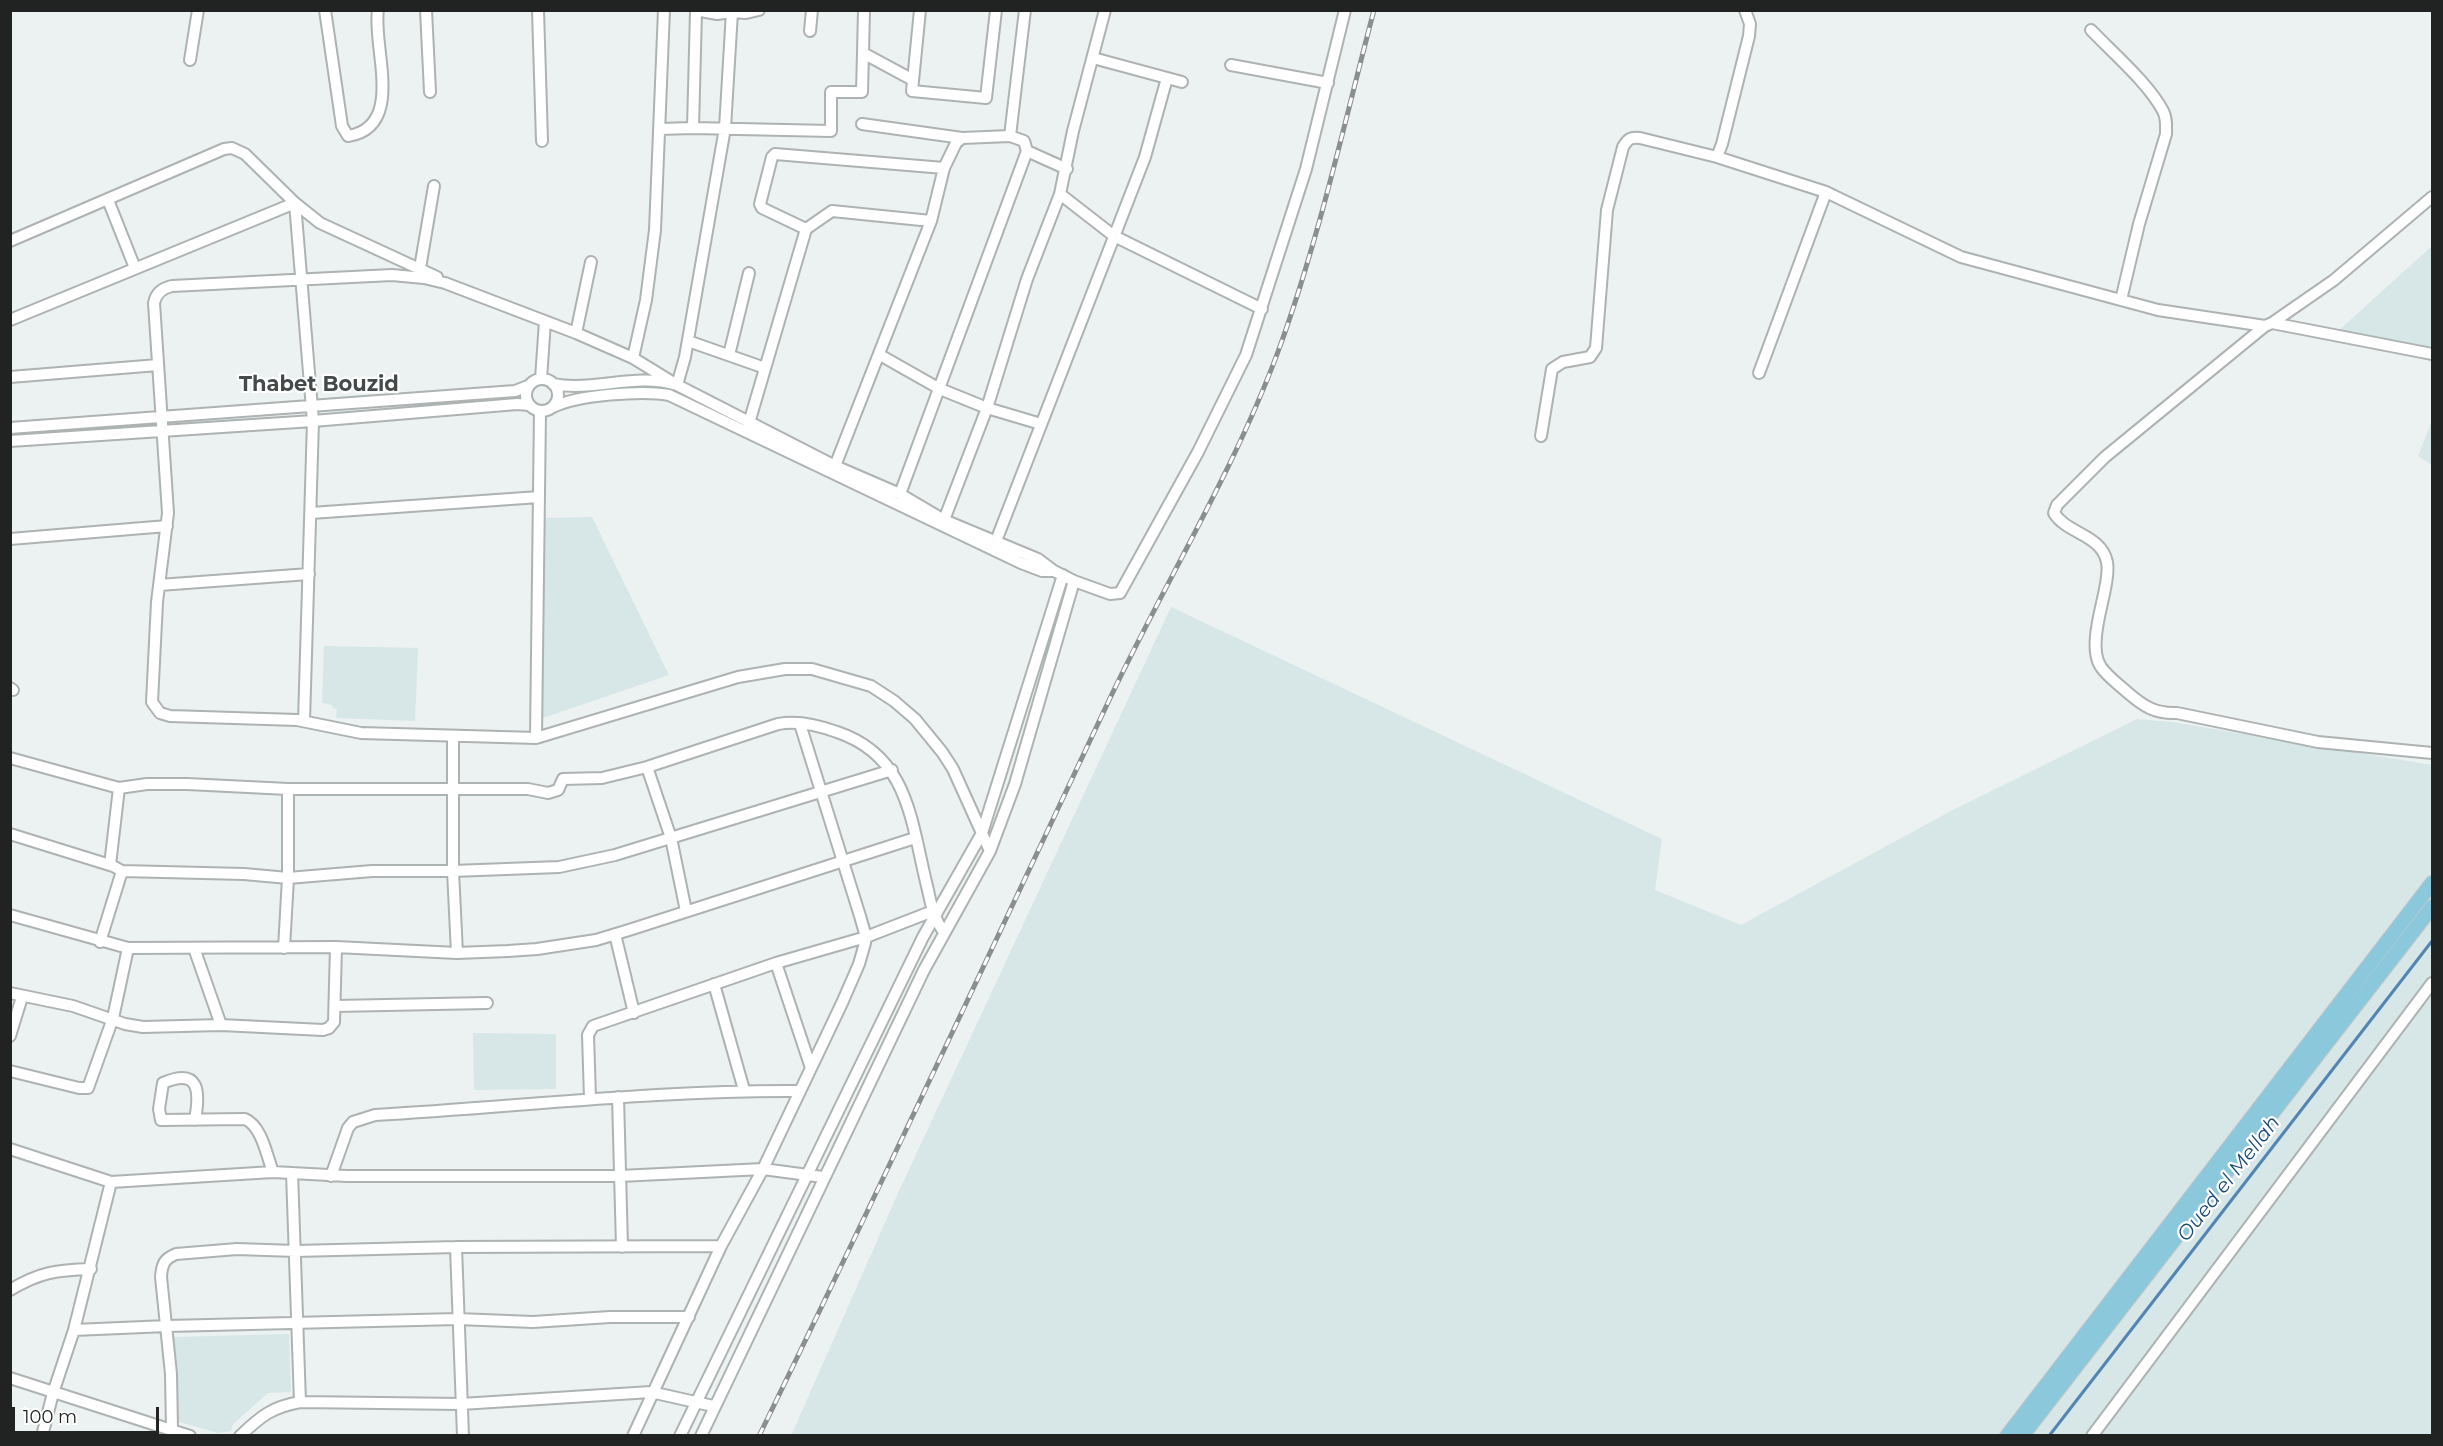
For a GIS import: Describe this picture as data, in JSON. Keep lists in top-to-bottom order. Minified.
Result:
{"districts":["Thabet Bouzid"],"water":["Oued el Mellah"],"scale_bar":"100 m"}
